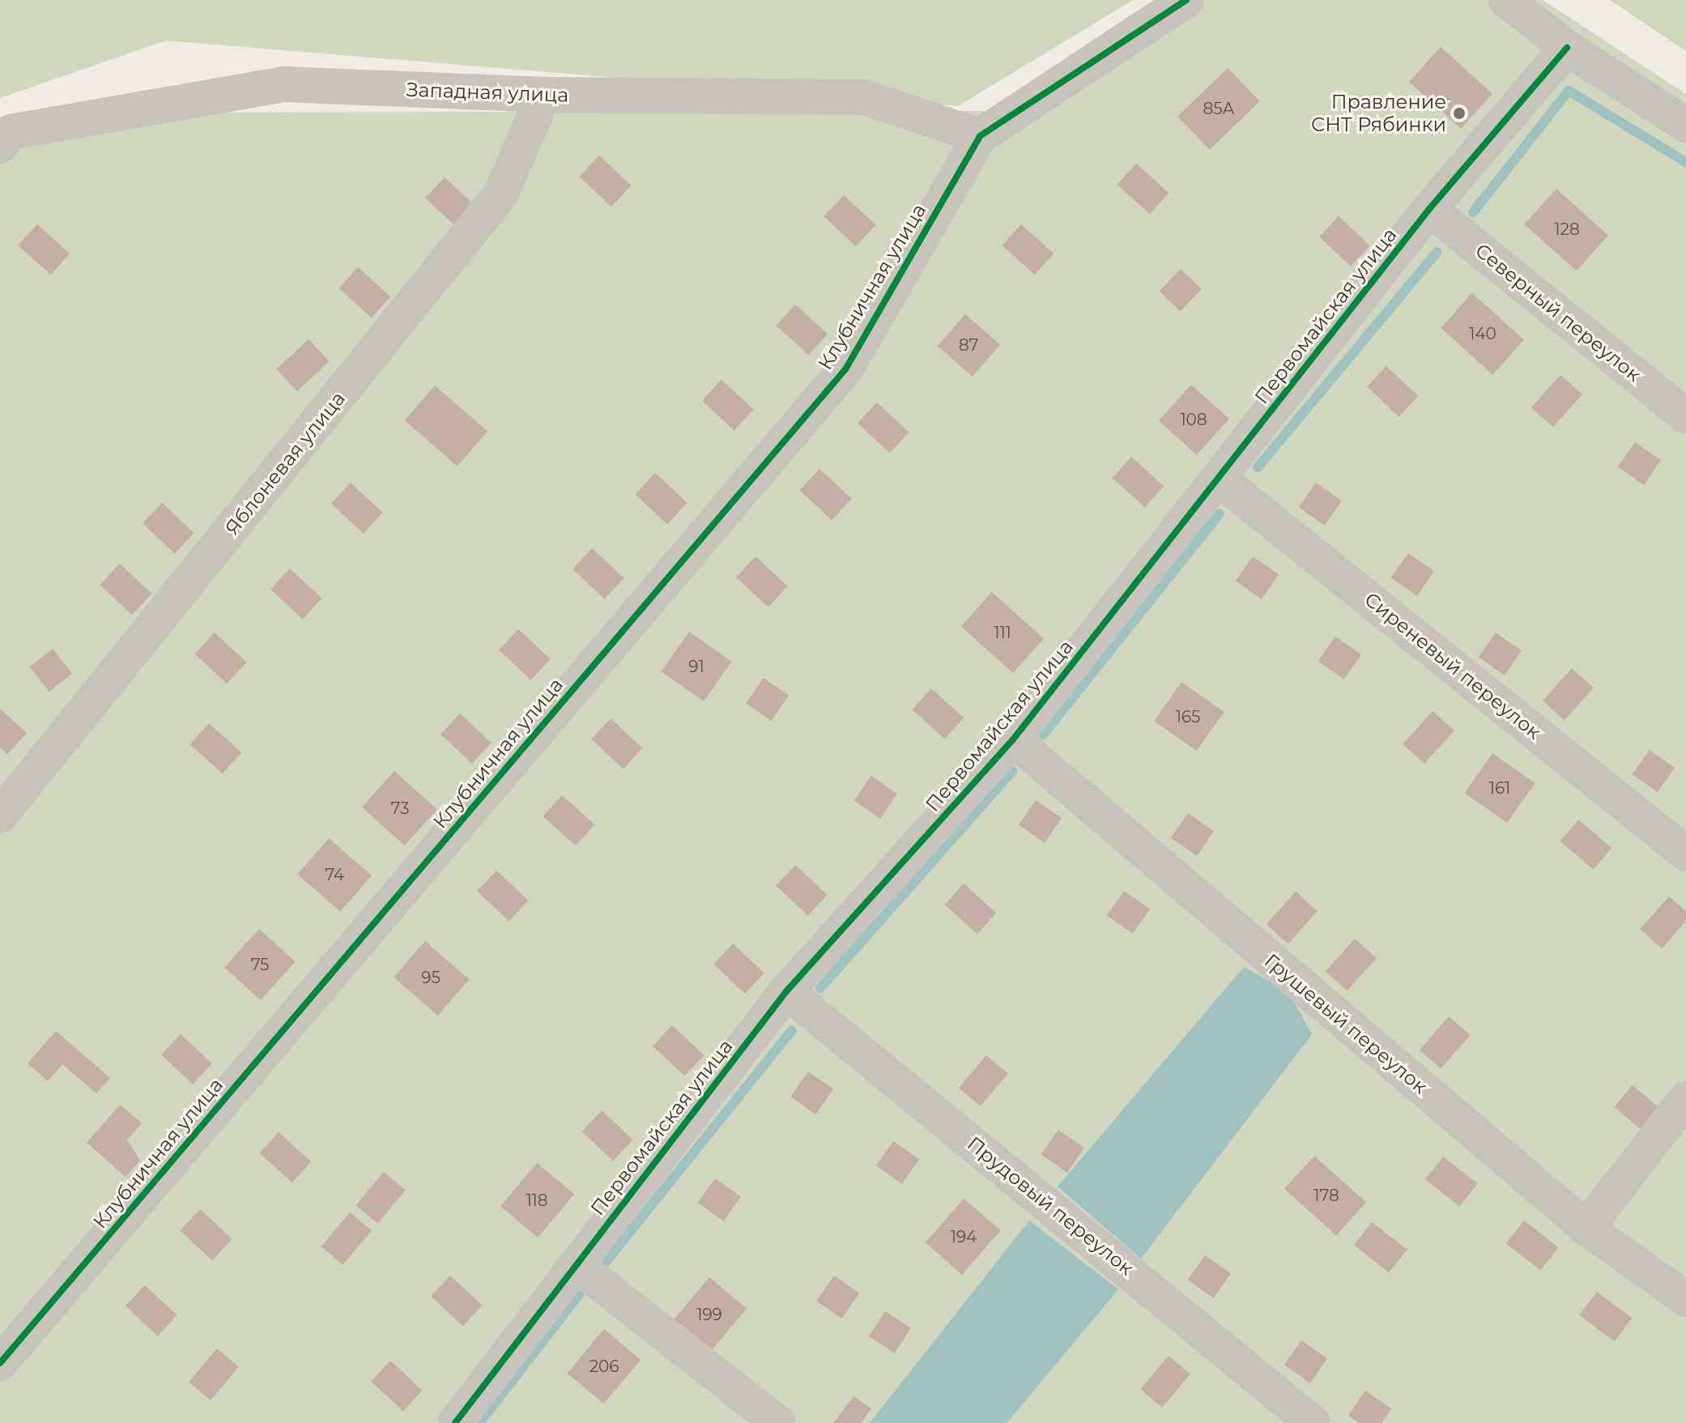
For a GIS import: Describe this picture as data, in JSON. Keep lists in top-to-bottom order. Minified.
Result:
{"streets":{"street":["Западная улица","Клубничная улица","Северный переулок","Первомайская улица","Яблоневая улица","Сиреневый переулок","Грушевый переулок","Прудовый переулок"]},"crossings":[["Западная улица","Клубничная улица"],["Западная улица","Яблоневая улица"],["Северный переулок","Первомайская улица"],["Первомайская улица","Сиреневый переулок"],["Первомайская улица","Грушевый переулок"],["Первомайская улица","Прудовый переулок"]],"places":["Правление СНТ Рябинки"],"house_numbers":["85А","128","140","87","108","111","91","165","161","73","74","75","95","178","118","194","199","206"]}
